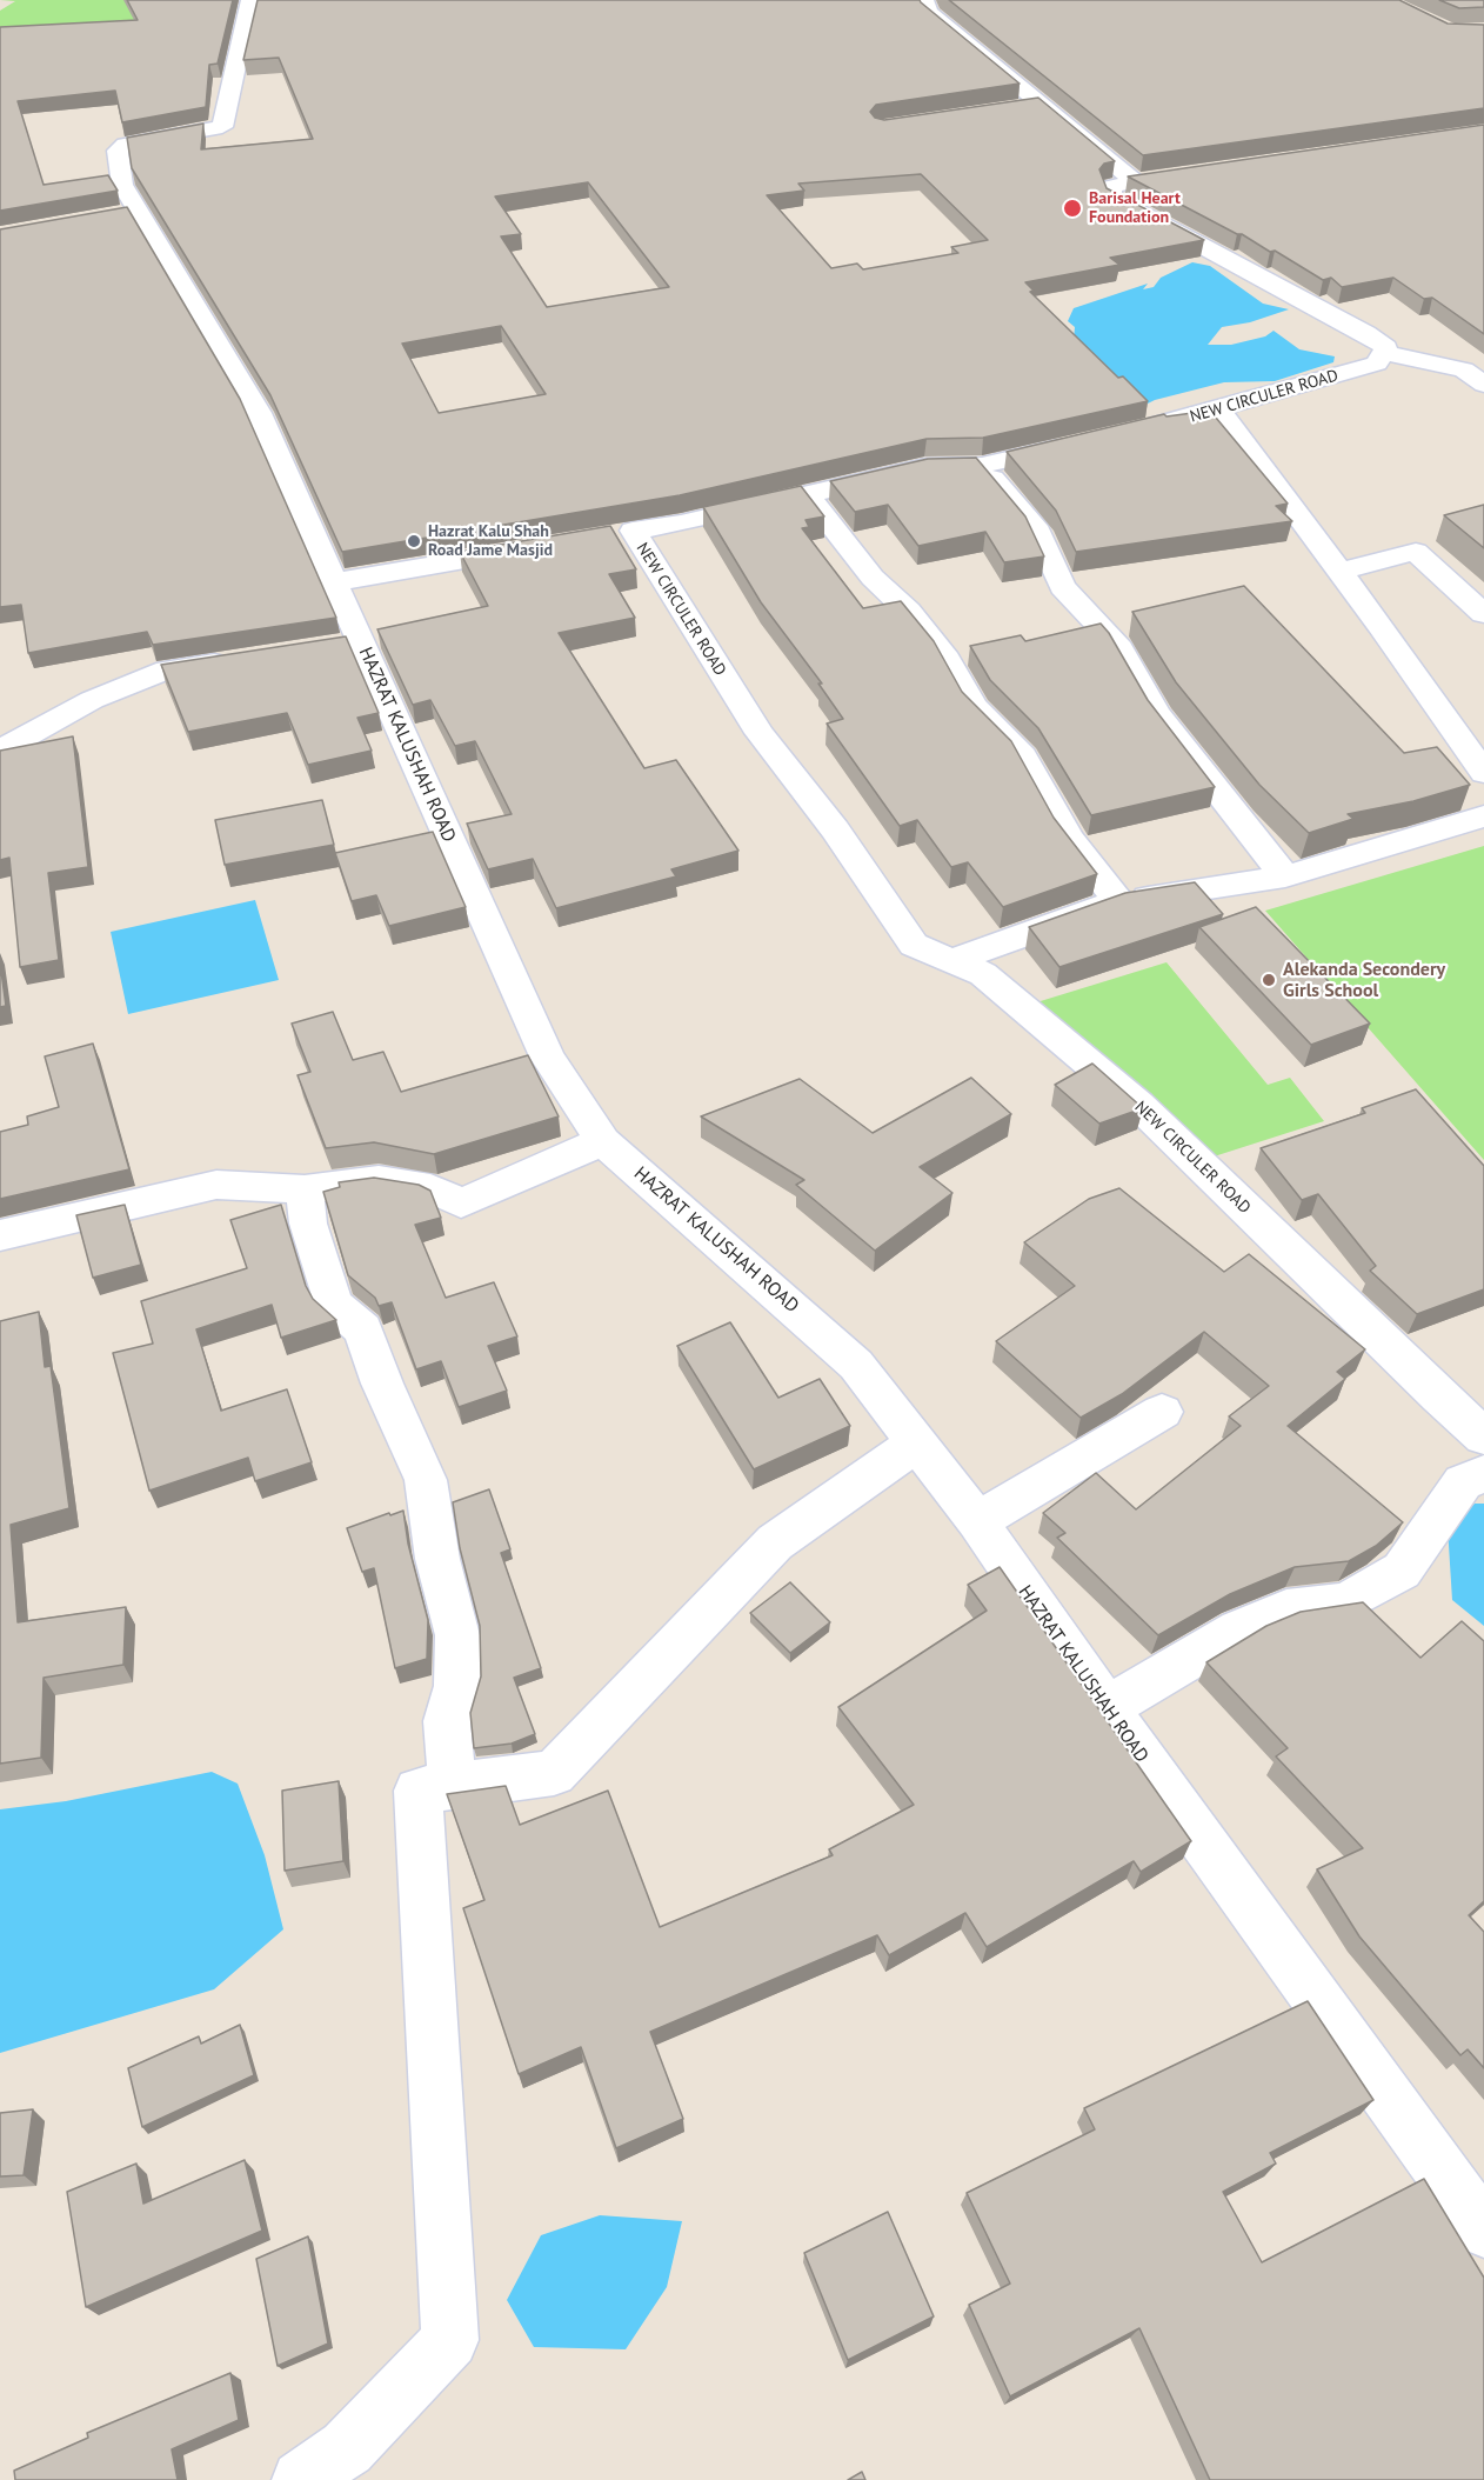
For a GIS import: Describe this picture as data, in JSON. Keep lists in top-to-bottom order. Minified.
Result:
{"streets":{"street":["NEW CIRCULER ROAD","HAZRAT KALUSHAH ROAD"]},"places":["Barisal Heart Foundation","Hazrat Kalu Shah Road Jame Masjid","Alekanda Secondery Girls School"]}
